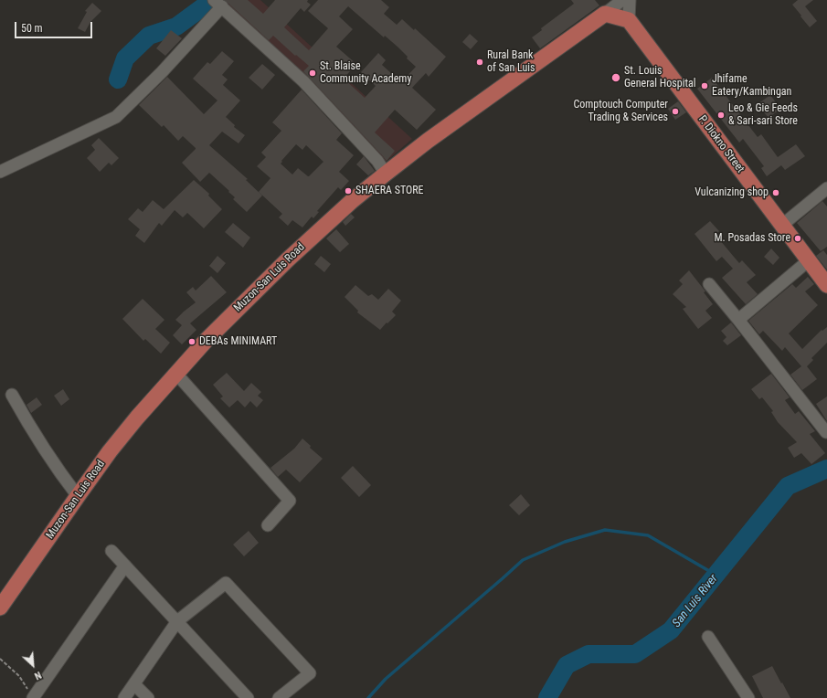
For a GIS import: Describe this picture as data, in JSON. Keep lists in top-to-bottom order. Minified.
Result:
{"streets":{"main road":["P. Diokno Street","Muzon-San Luis Road"]},"water":["San Luis River"],"places":["Rural Bank of San Luis","St. Blaise Community Academy","St. Louis General Hospital","Jhifame Eatery/Kambingan","Comptouch Computer Trading & Services","Leo & Gie Feeds & Sari-sari Store","SHAERA STORE","Vulcanizing shop","M. Posadas Store","DEBAs MINIMART"],"scale_bar":"50 m","north":"bottom right"}
